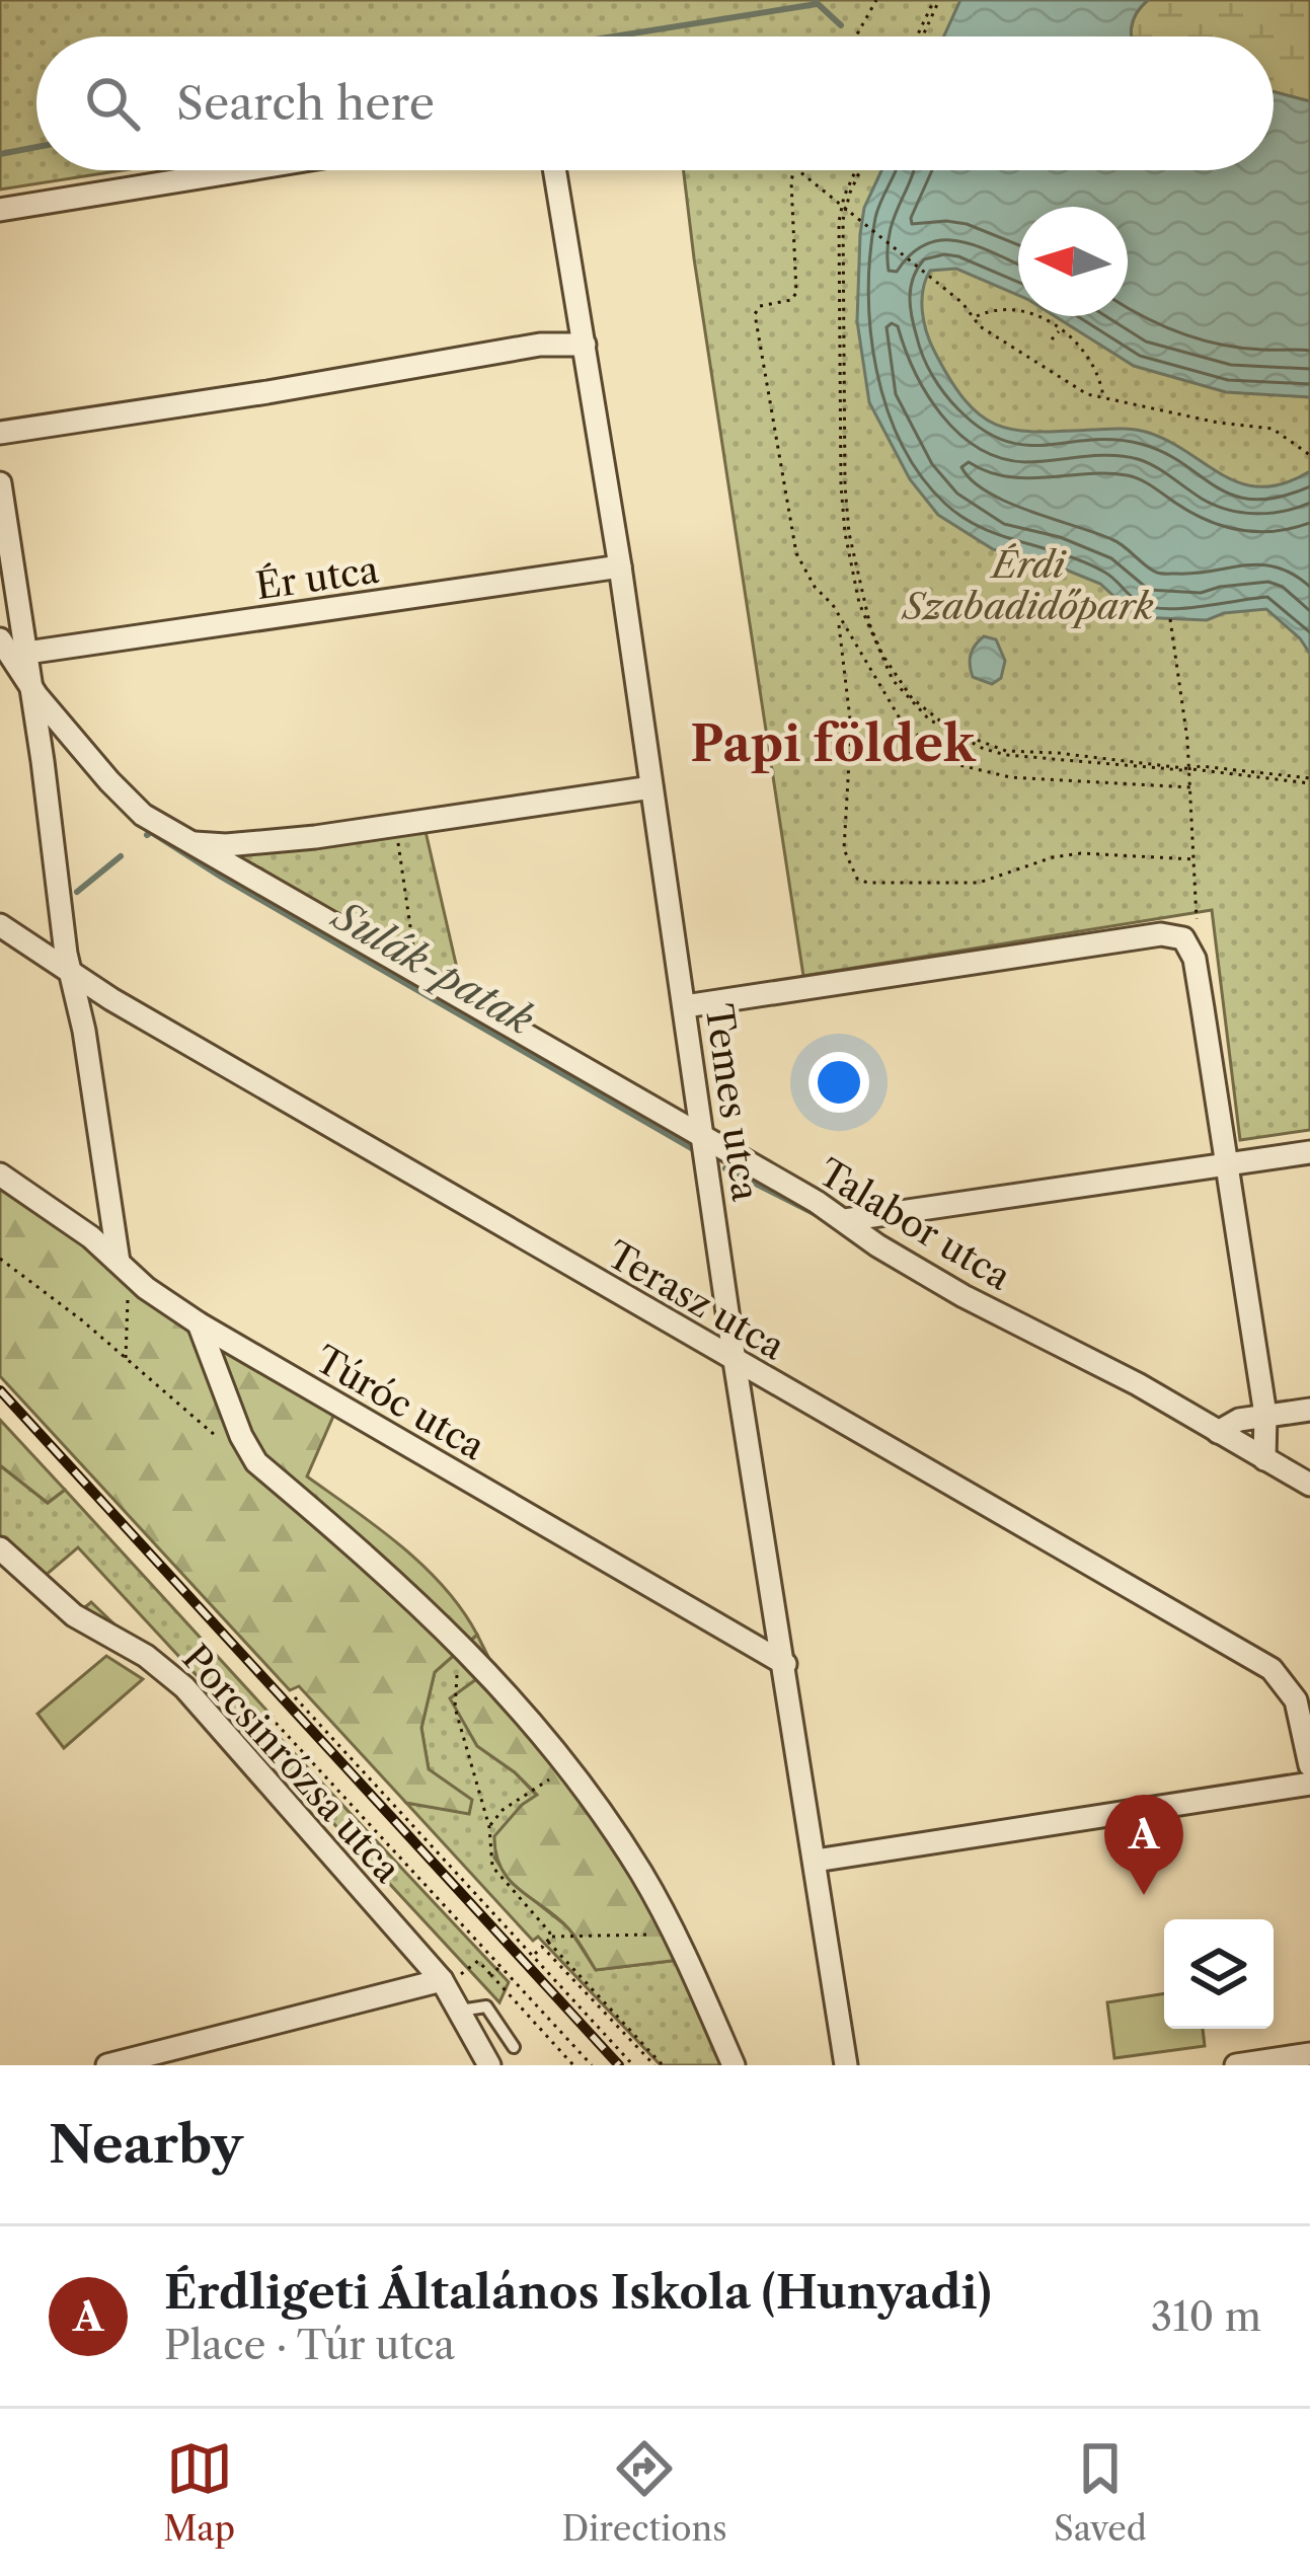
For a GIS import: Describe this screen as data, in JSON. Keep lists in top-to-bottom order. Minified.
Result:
{"streets":{"street":["Ér utca","Temes utca","Talabor utca","Terasz utca","Túróc utca","Porcsinrózsa utca"]},"crossings":[["Ér utca","Temes utca"],["Temes utca","Talabor utca"],["Temes utca","Terasz utca"],["Temes utca","Túróc utca"]],"districts":["Papi földek"],"water":["Sulák-patak"],"parks":["Érdi Szabadidőpark"],"north":"left","page":{"search":"Search here","pins":"A","heading":"Nearby","list":[{"mark":"A","name":"Érdligeti Általános Iskola (Hunyadi)","note":"Place · Túr utca","value":"310 m"}],"nav":["Map","Directions","Saved"]}}
